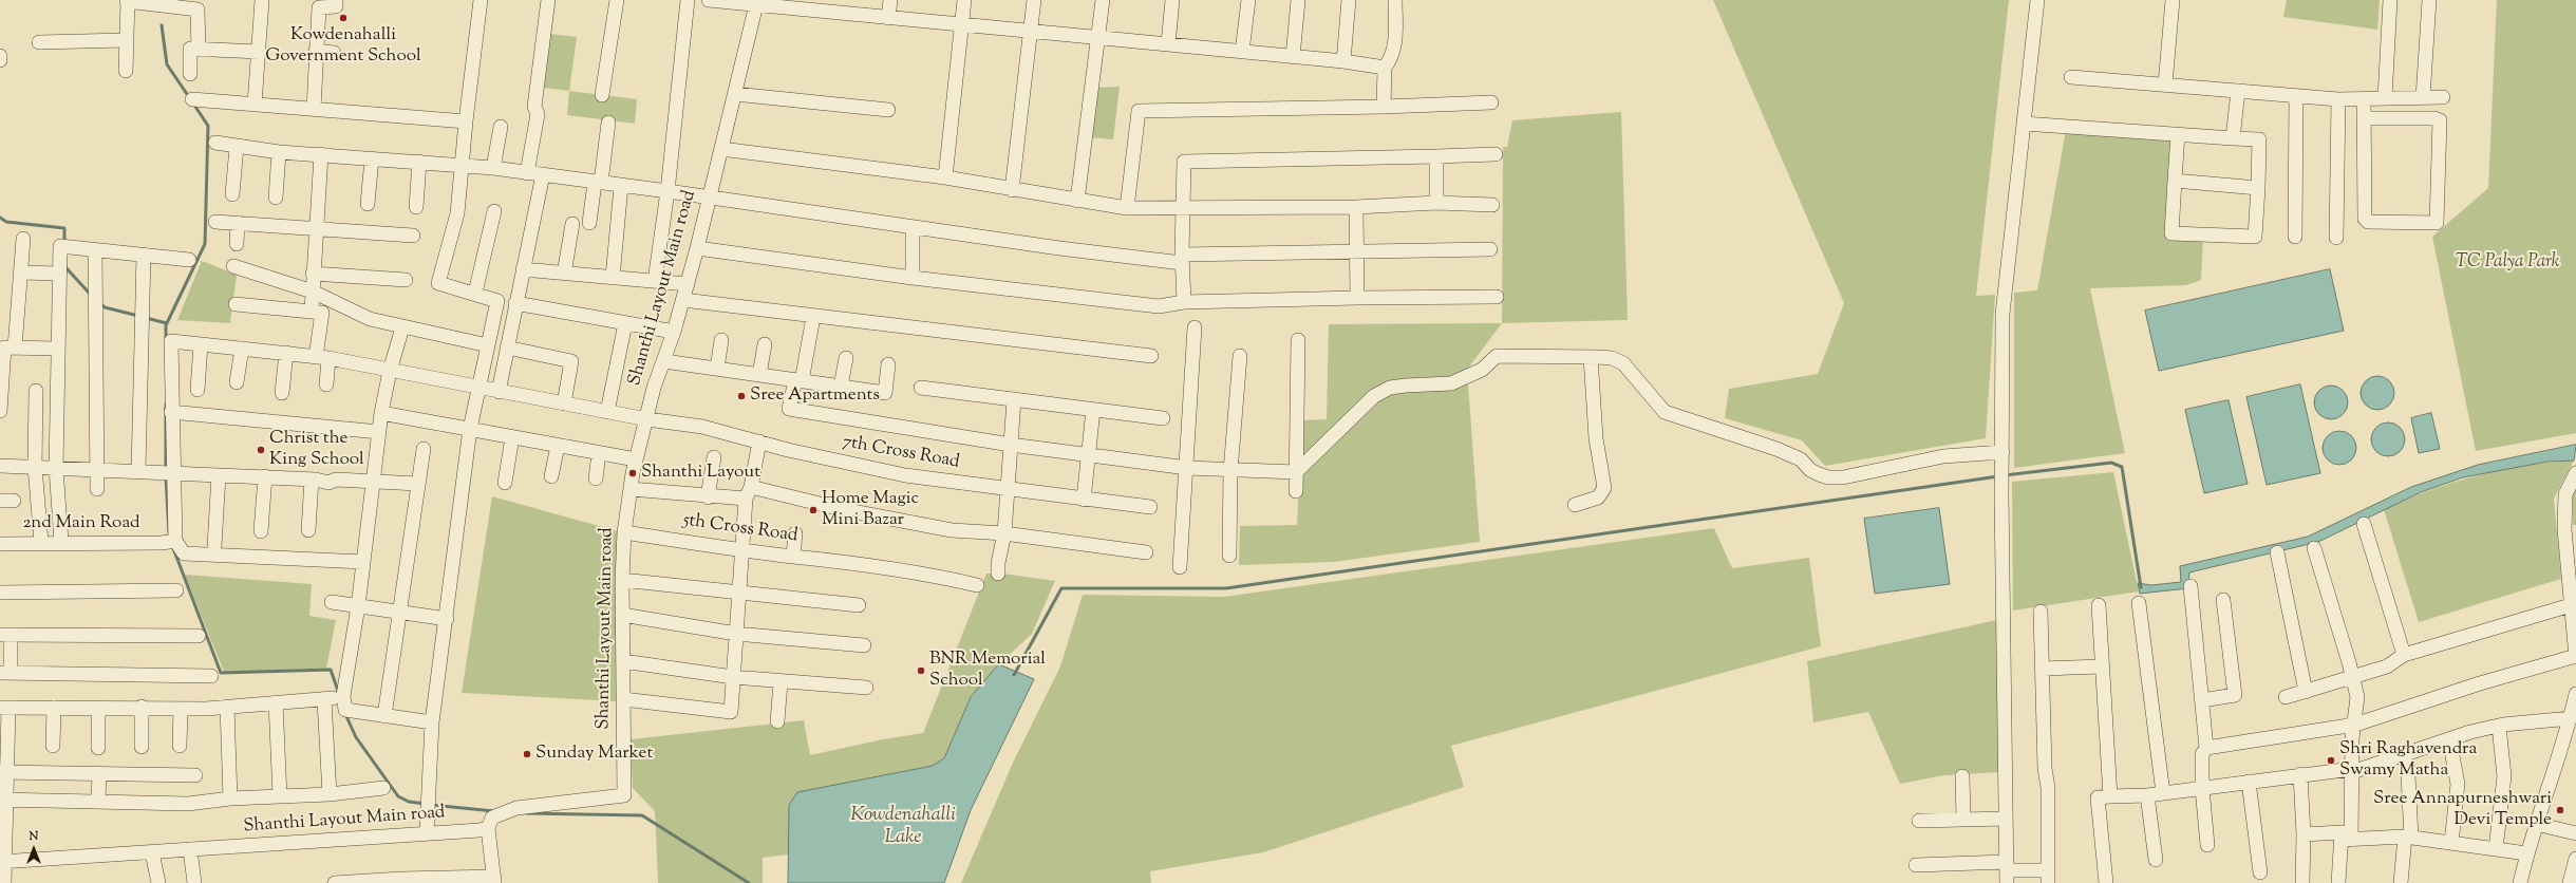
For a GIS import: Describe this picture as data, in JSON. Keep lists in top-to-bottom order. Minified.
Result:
{"streets":{"street":["Shanthi Layout Main road","7th Cross Road","2nd Main Road","5th Cross Road"]},"crossings":[["Shanthi Layout Main road","7th Cross Road"],["Shanthi Layout Main road","5th Cross Road"]],"water":["Kowdenahalli Lake"],"parks":["TC Palya Park"],"places":["Kowdenahalli Government School","Sree Apartments","Christ the King School","Shanthi Layout","Home Magic Mini Bazar","BNR Memorial School","Sunday Market","Shri Raghavendra Swamy Matha","Sree Annapurneshwari Devi Temple"],"north":"top"}
